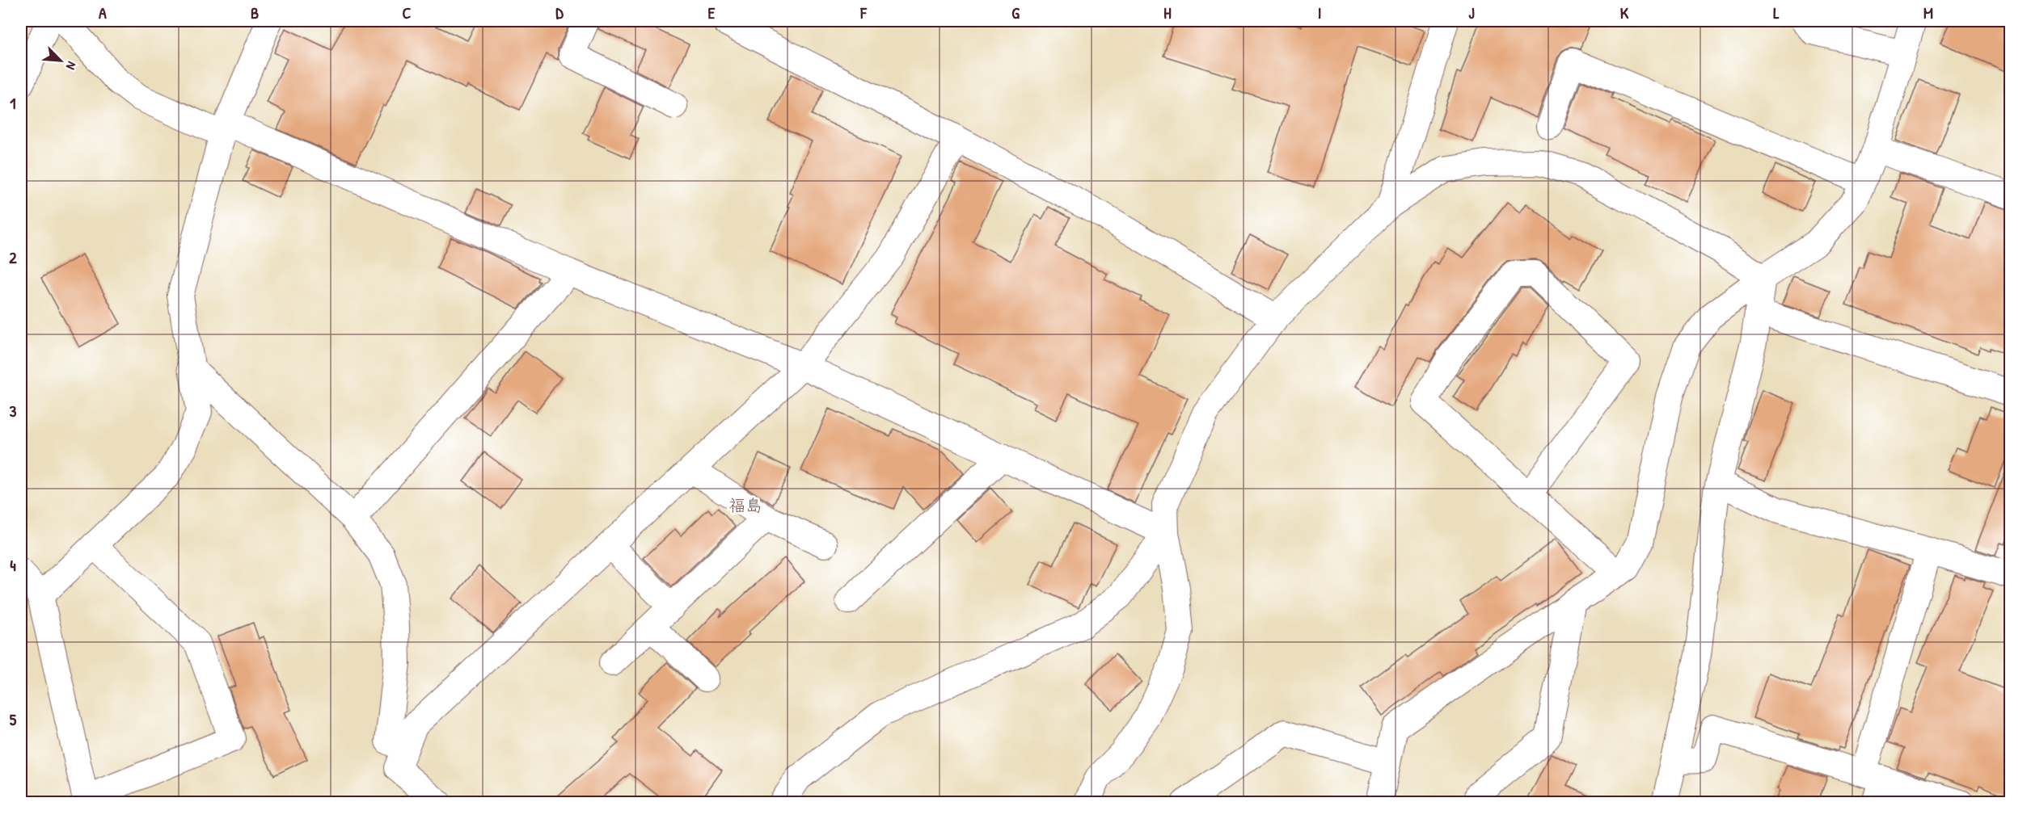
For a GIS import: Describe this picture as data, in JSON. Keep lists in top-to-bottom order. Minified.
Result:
{"districts":["福島"],"north":"bottom right","grid":{"columns":["A","B","C","D","E","F","G","H","I","J","K","L","M"],"rows":["1","2","3","4","5"]}}
